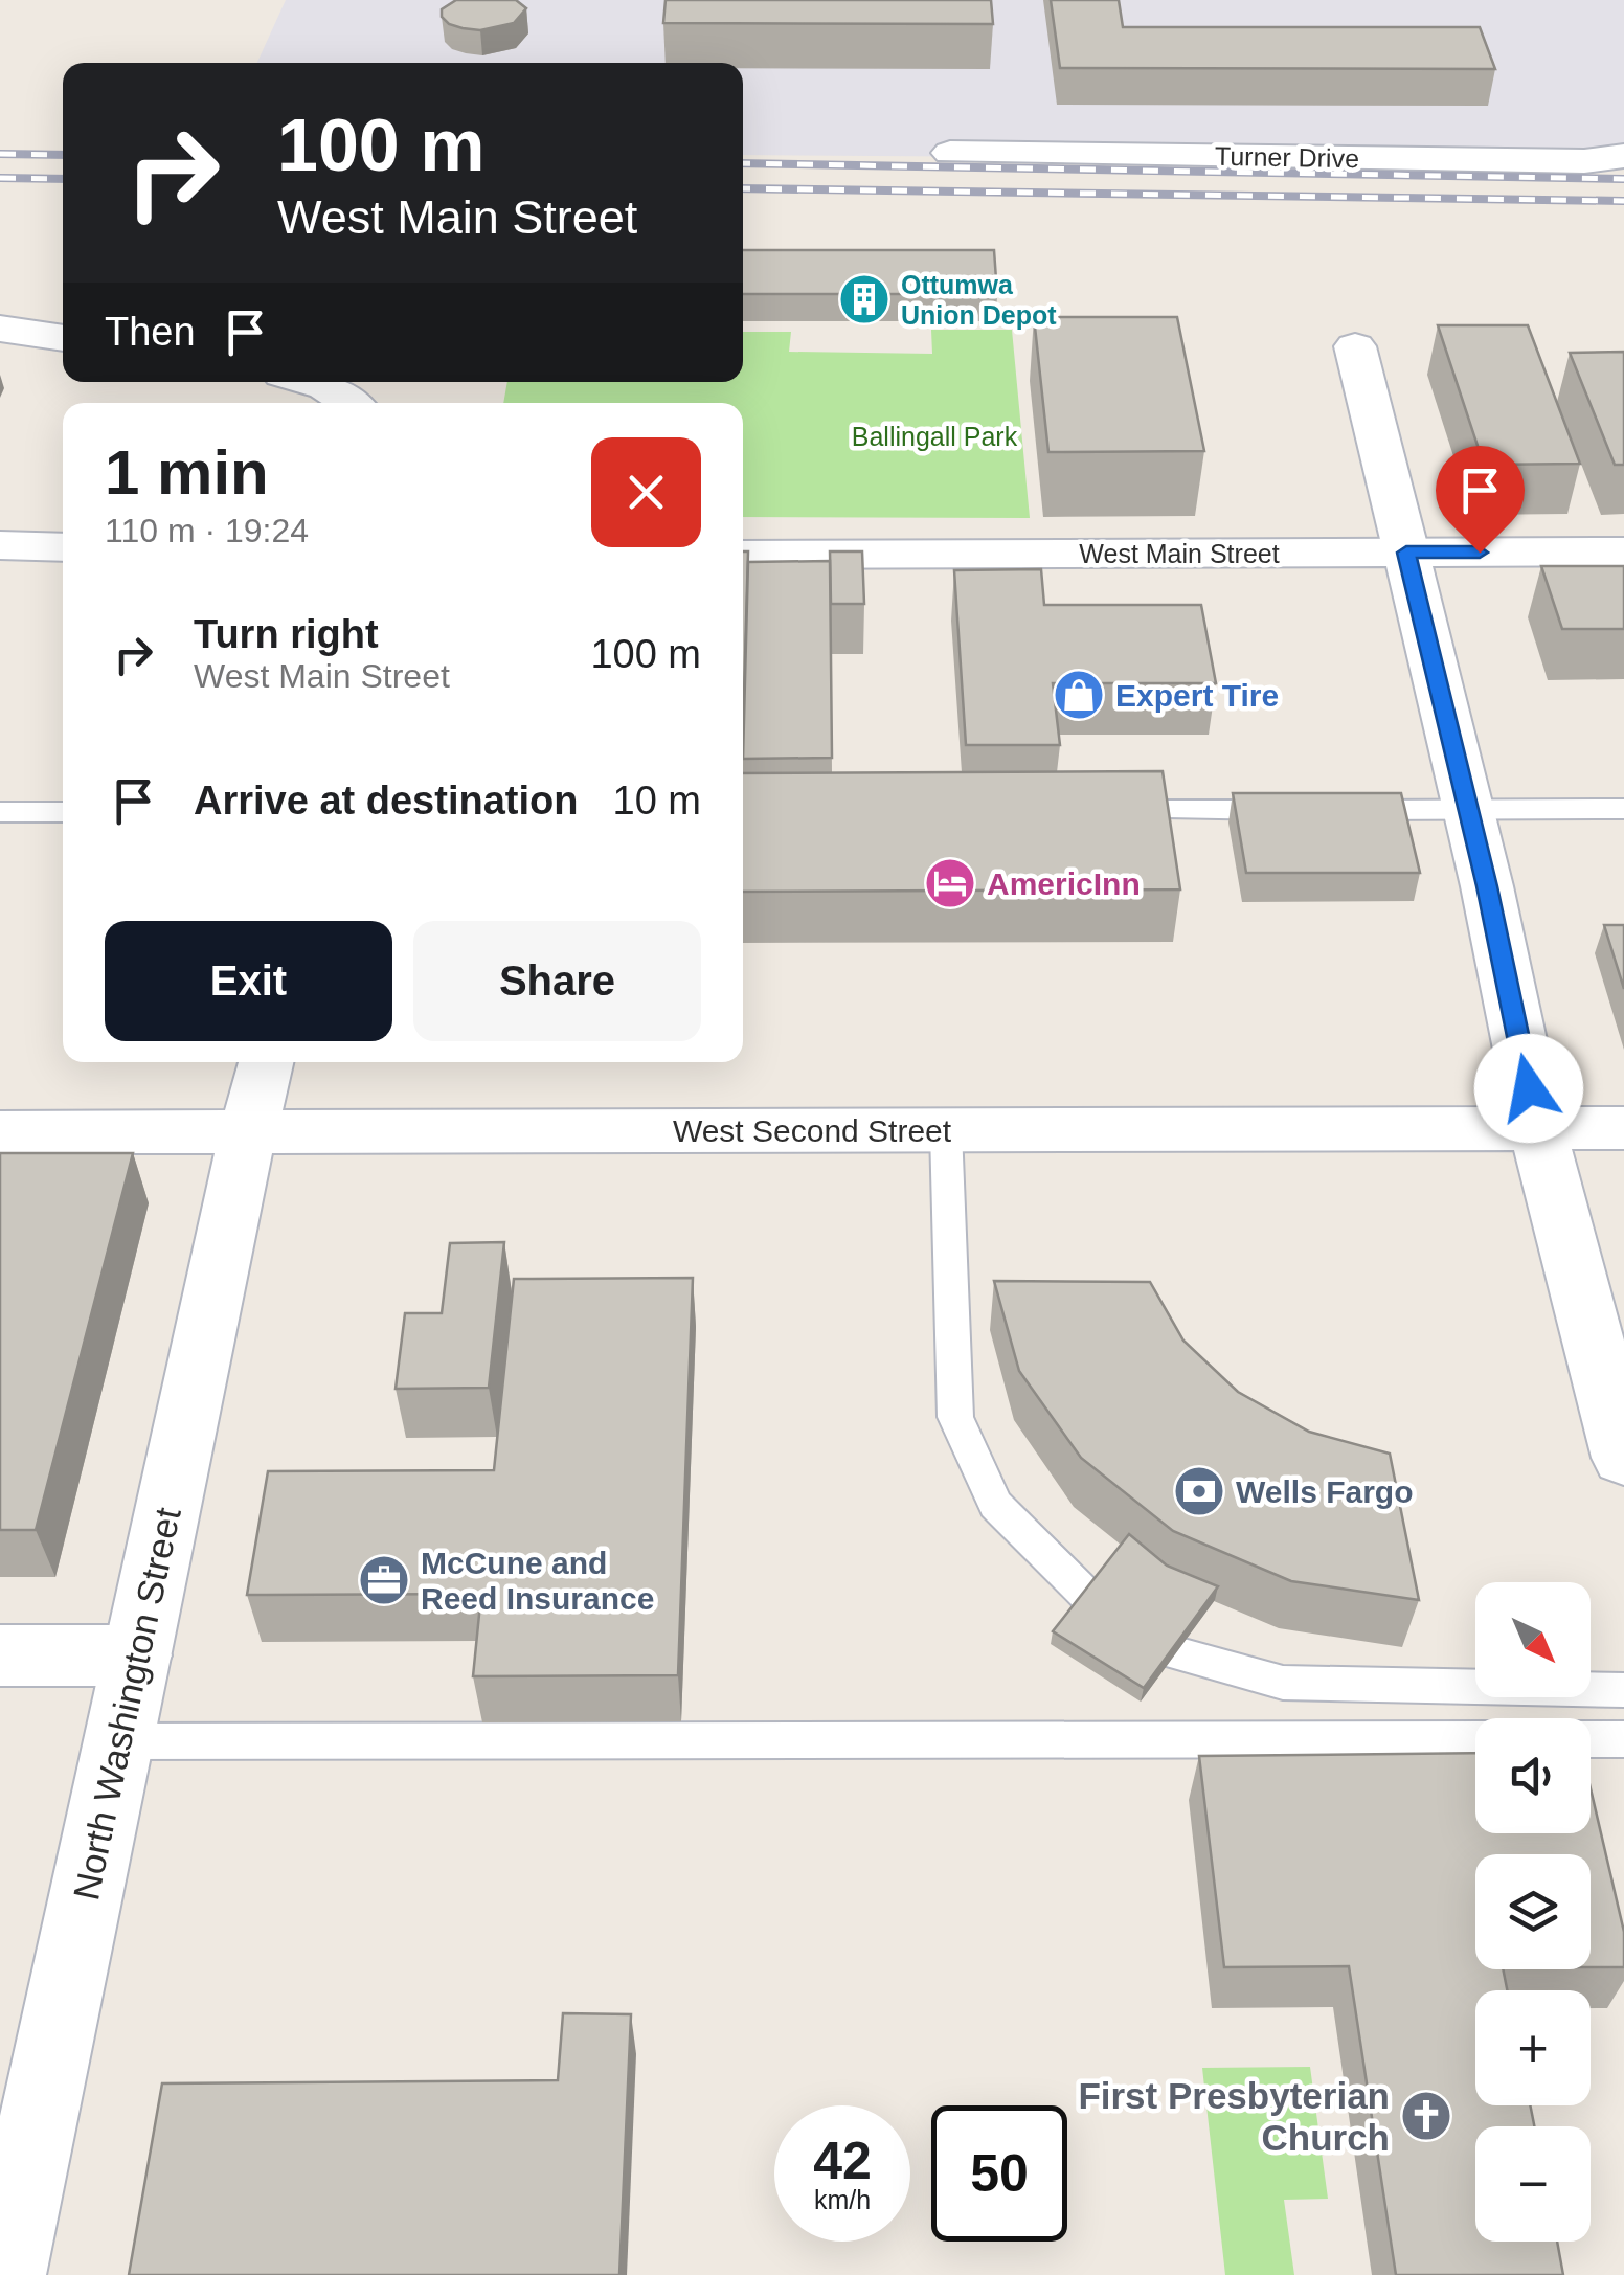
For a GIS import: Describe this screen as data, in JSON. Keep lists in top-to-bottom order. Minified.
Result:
{"streets":{"main road":["Turner Drive","West Main Street","West Second Street","North Washington Street"]},"crossings":[["West Second Street","North Washington Street"]],"parks":["Ballingall Park"],"places":{"building":["Ottumwa Union Depot"],"shop":["Expert Tire"],"hotel":["AmericInn"],"bank":["Wells Fargo"],"office":["McCune and Reed Insurance"],"church":["First Presbyterian Church"]},"north":"bottom right","page":{"turn":["100 m","West Main Street"],"then":"Then","heading":["1 min","110 m · 19:24"],"list":[{"name":"Turn right","note":"West Main Street","value":"100 m"},{"name":"Arrive at destination","value":"10 m"}],"buttons":["Exit","Share"],"map_buttons":["+","−"],"speed":"42 km/h","limit":"50"}}
